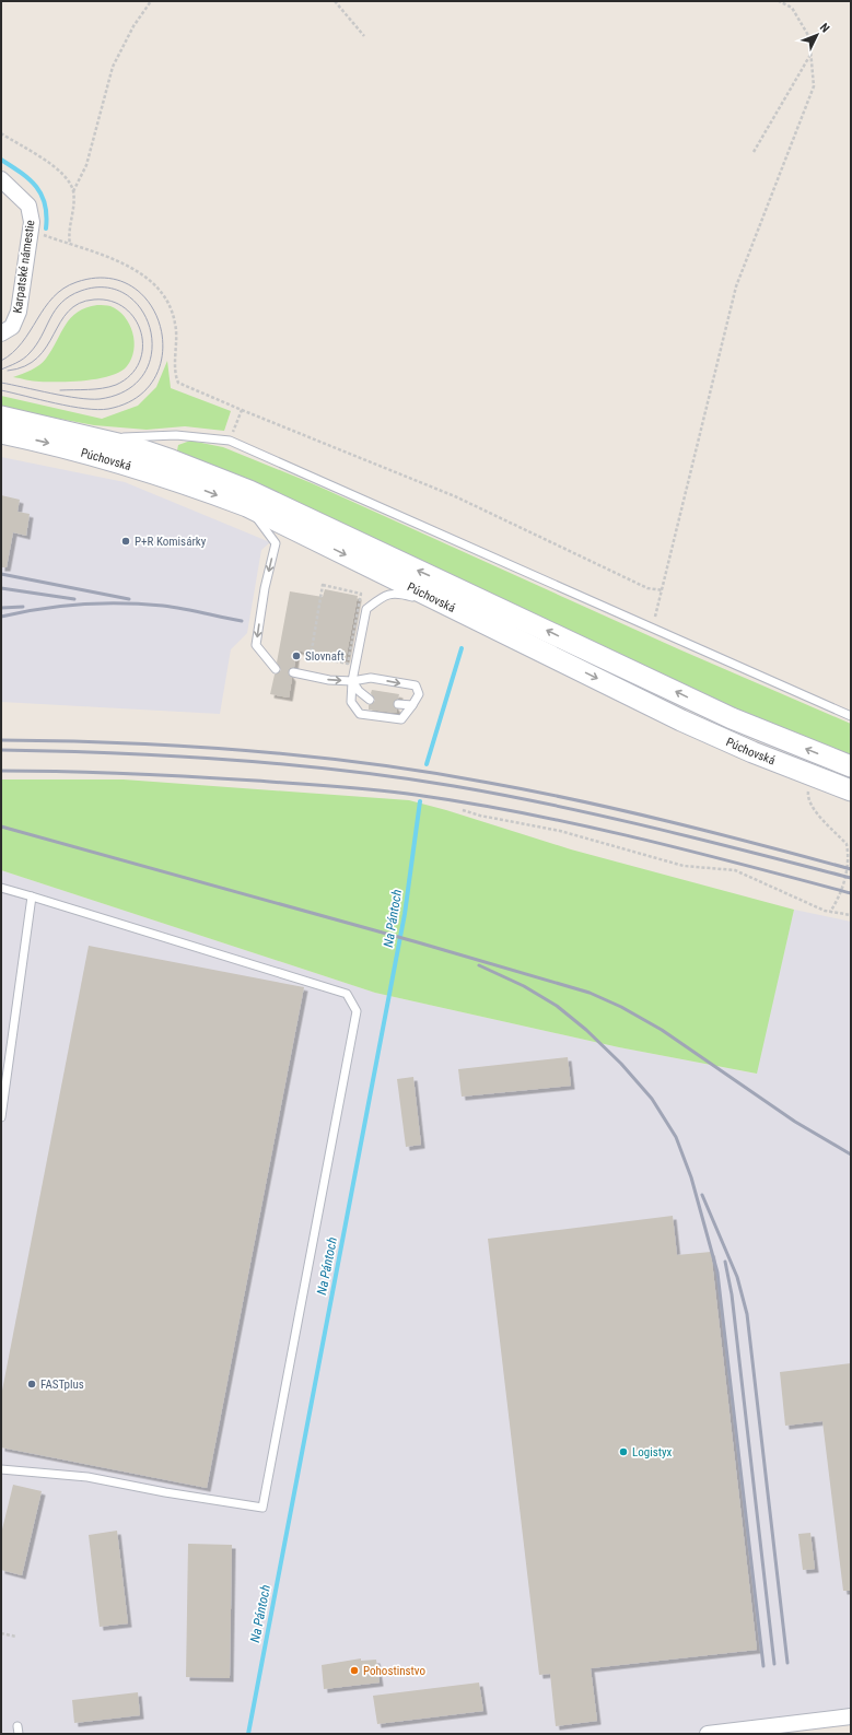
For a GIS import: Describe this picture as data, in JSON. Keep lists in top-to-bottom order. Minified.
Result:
{"streets":{"main road":["Púchovská"],"street":["Karpatské námestie"]},"water":["Na Pántoch"],"places":["P+R Komisárky","Slovnaft","FASTplus","Logistyx","Pohostinstvo"],"north":"top right"}
